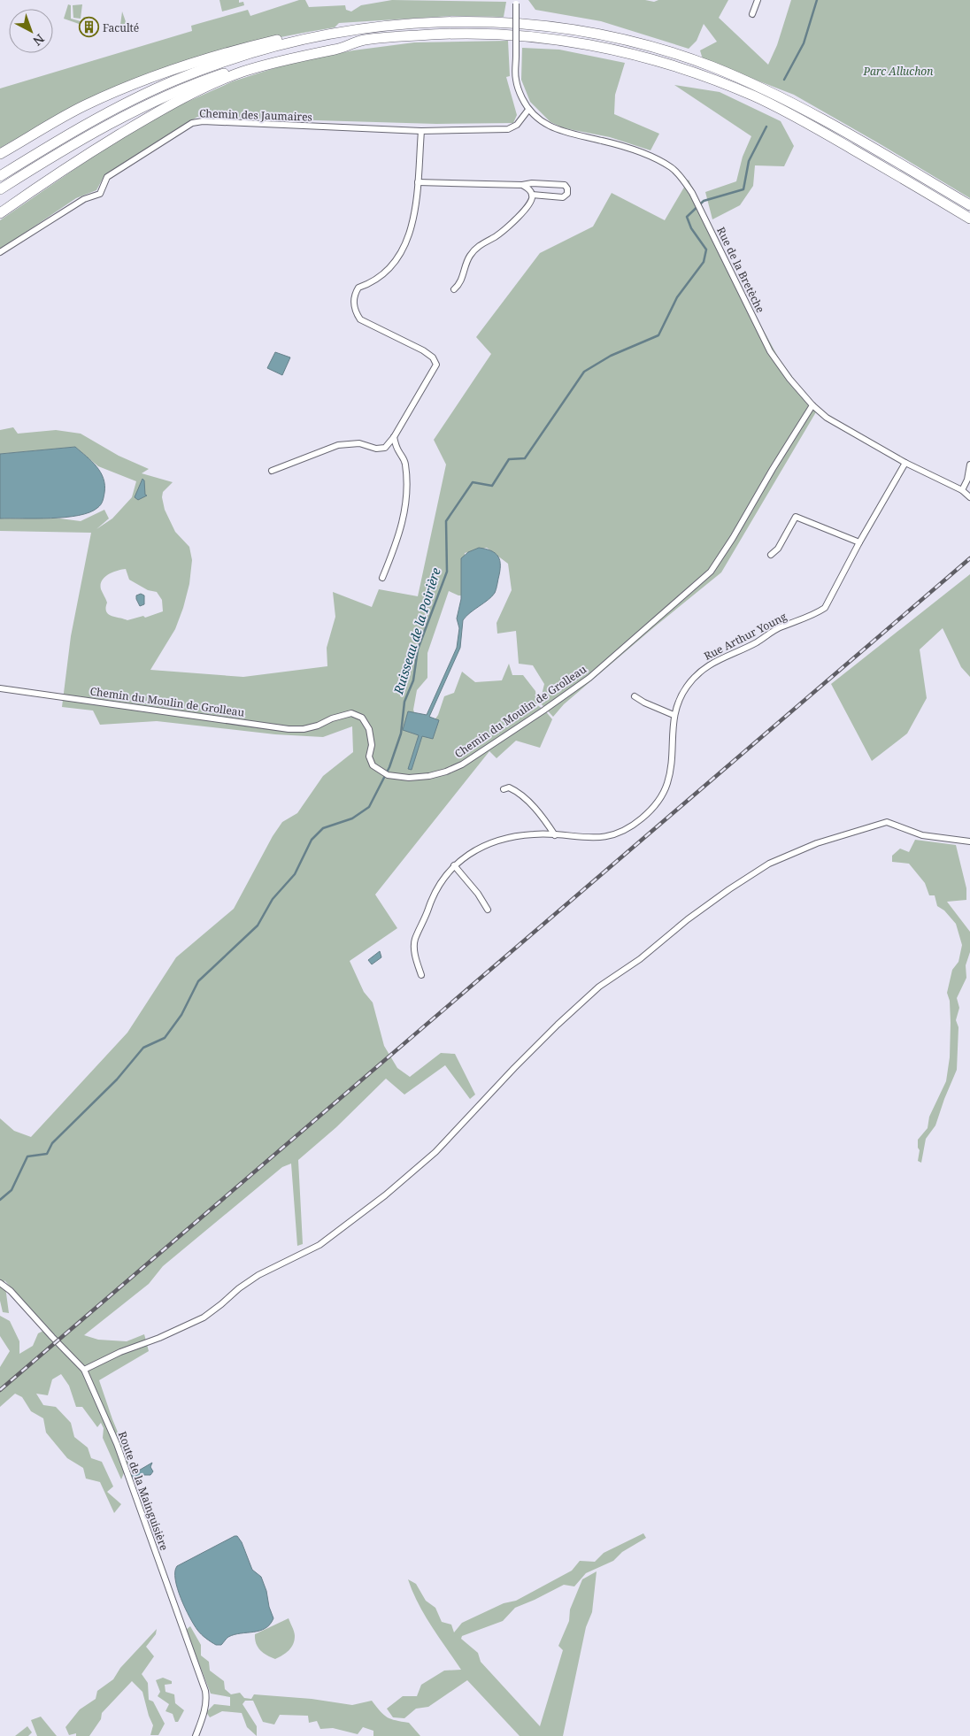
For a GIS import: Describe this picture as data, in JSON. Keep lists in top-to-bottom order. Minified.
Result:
{"streets":{"street":["Chemin des Jaumaires","Rue de la Bretèche","Rue Arthur Young","Chemin du Moulin de Grolleau","Route de la Mainguisière"]},"crossings":[["Chemin des Jaumaires","Rue de la Bretèche"],["Rue de la Bretèche","Rue Arthur Young"],["Rue de la Bretèche","Chemin du Moulin de Grolleau"]],"water":["Ruisseau de la Poirière"],"parks":["Parc Alluchon"],"places":{"building":["Faculté"]},"north":"bottom right"}
